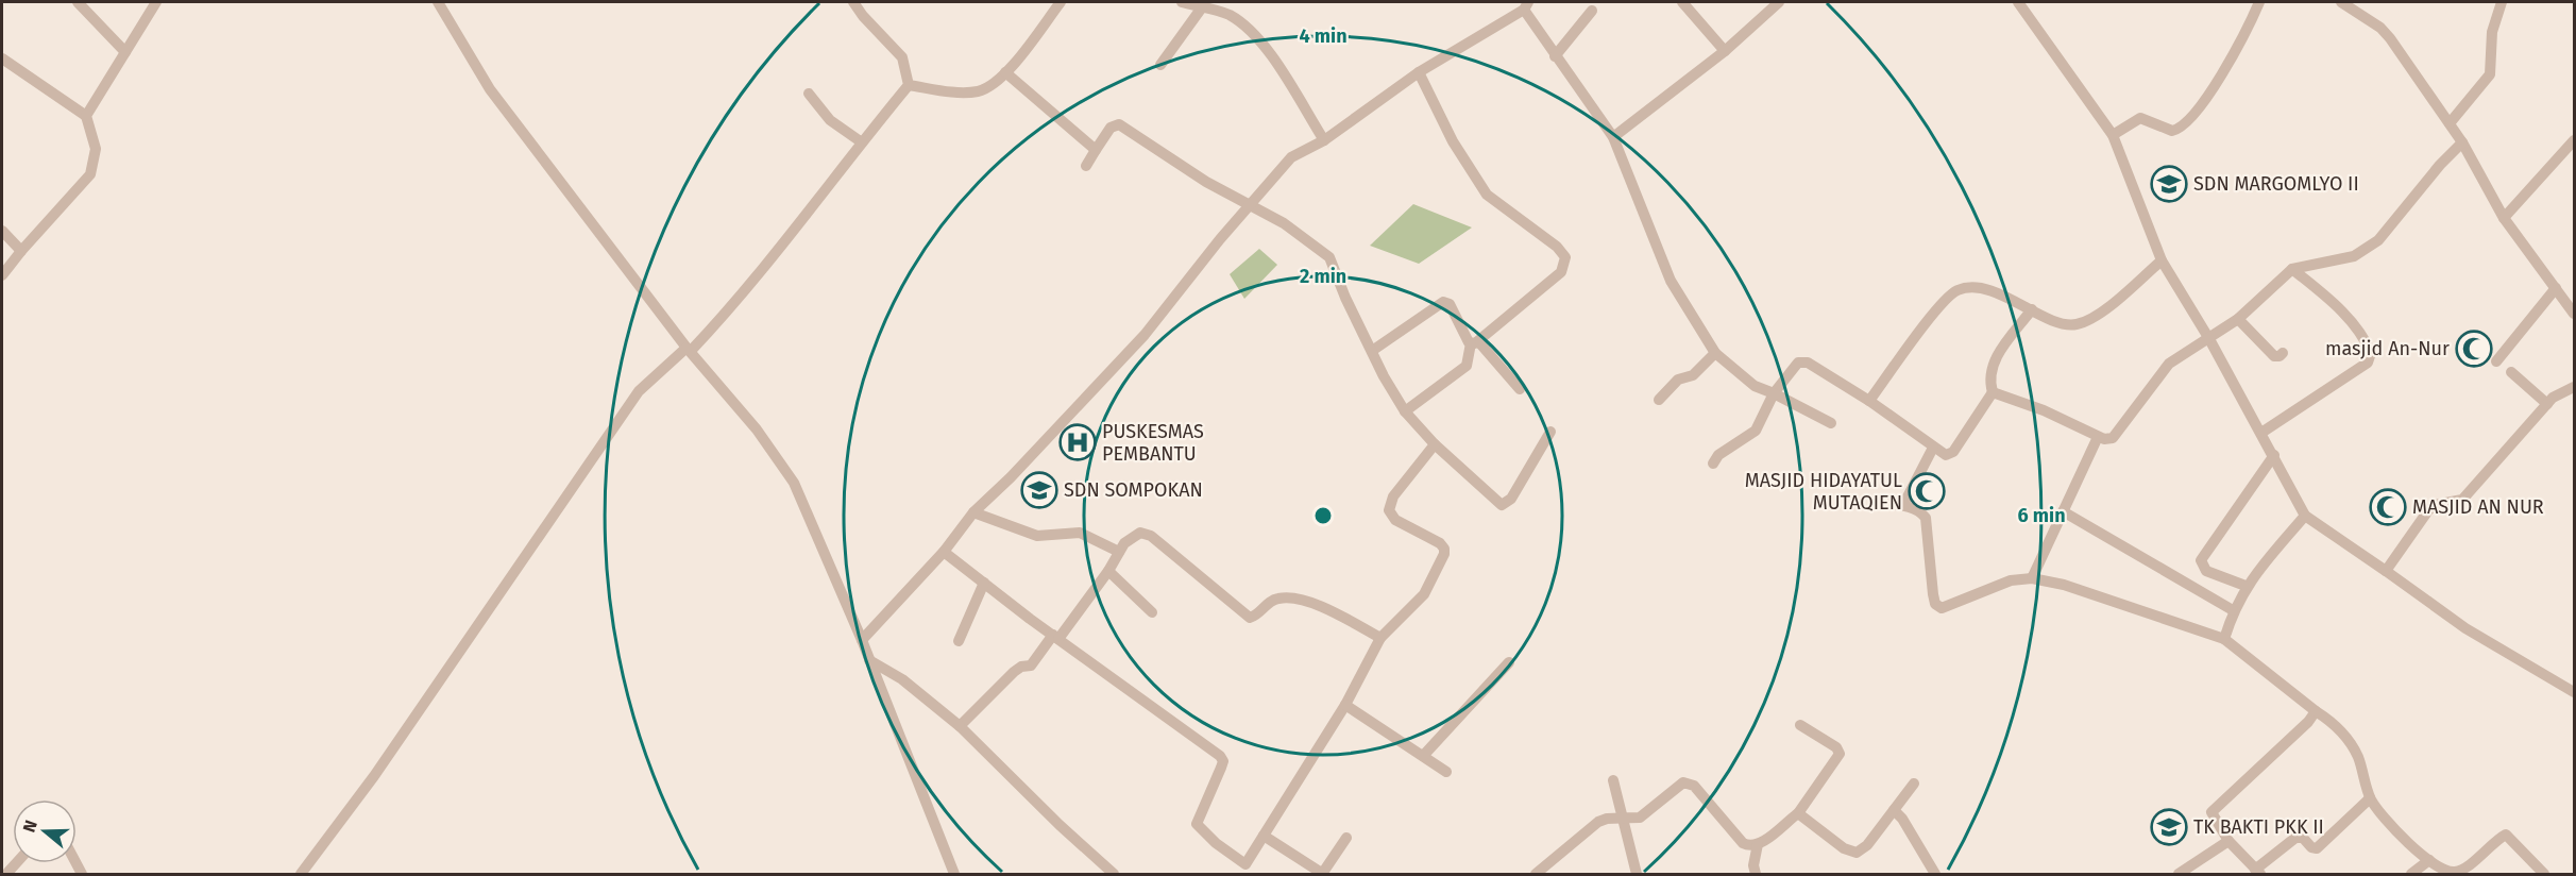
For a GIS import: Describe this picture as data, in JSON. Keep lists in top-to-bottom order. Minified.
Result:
{"places":{"school or university":["SDN MARGOMLYO II","SDN SOMPOKAN","TK BAKTI PKK II"],"mosque":["masjid An-Nur","MASJID HIDAYATUL MUTAQIEN","MASJID AN NUR"],"hospital":["PUSKESMAS PEMBANTU"]},"north":"left","rings":["4 min","2 min","6 min"]}
